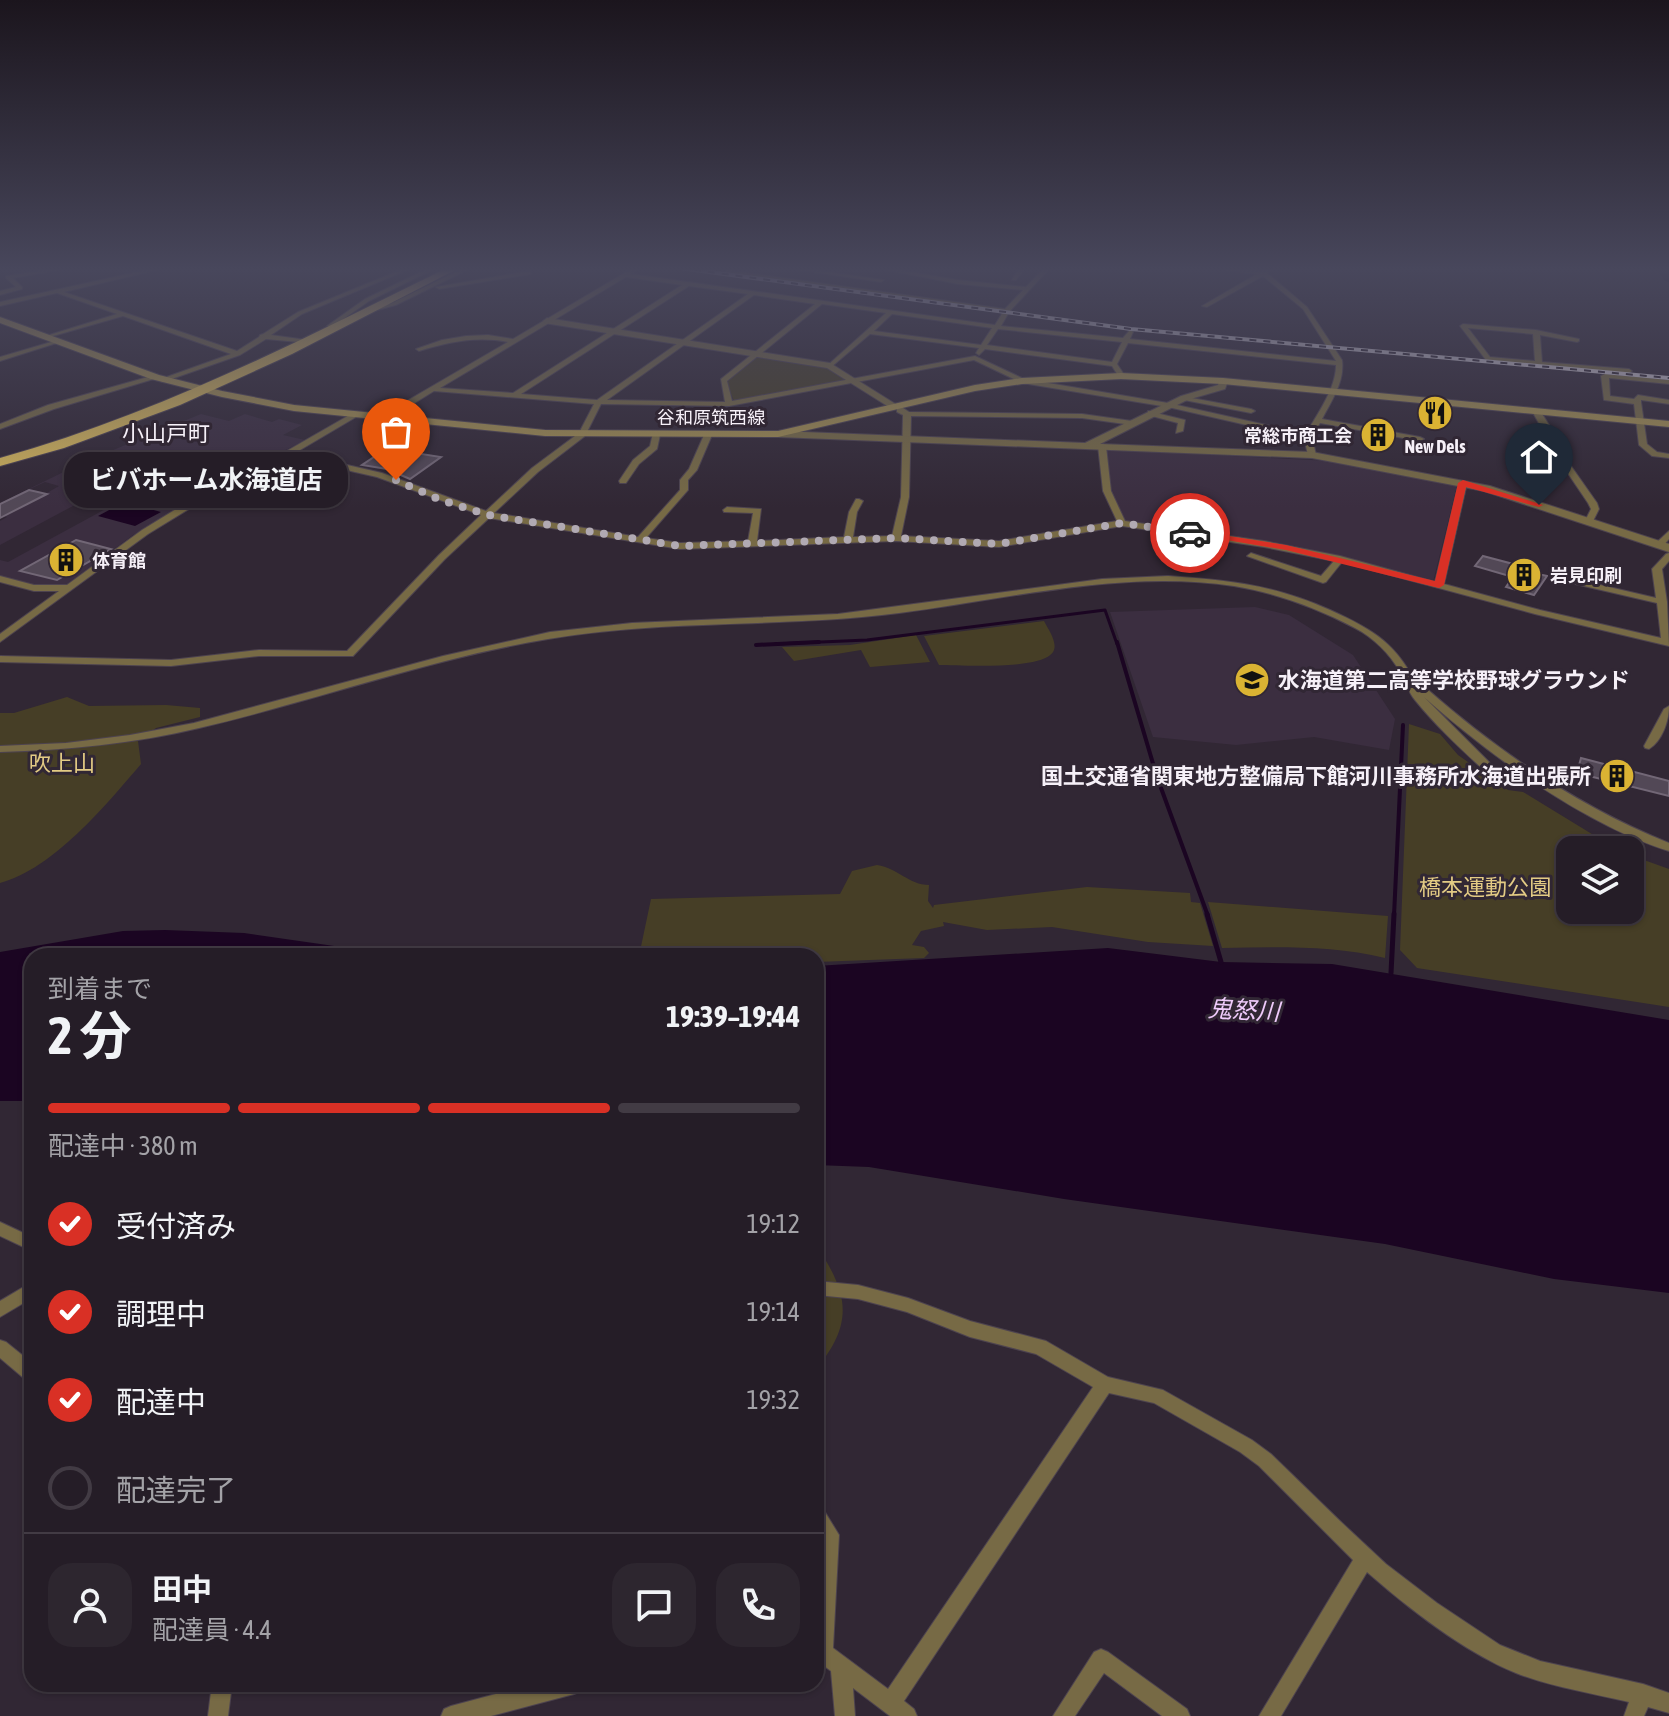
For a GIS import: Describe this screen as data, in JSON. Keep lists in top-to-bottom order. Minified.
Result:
{"streets":{"main road":["谷和原筑西線"]},"districts":["小山戸町"],"water":["鬼怒川"],"parks":["吹上山","橋本運動公園"],"places":{"restaurant":["New Dels"],"building":["常総市商工会","体育館","岩見印刷","国土交通省関東地方整備局下館河川事務所水海道出張所"],"other":["ビバホーム水海道店"],"school or university":["水海道第二高等学校野球グラウンド"]},"page":{"bubble":"ビバホーム水海道店","heading":["2 分","到着まで","19:39–19:44"],"panel":["田中","配達員 · 4.4"],"bar":"配達中 · 380 m","list":[["受付済み","19:12"],["調理中","19:14"],["配達中","19:32"],"配達完了"]}}
